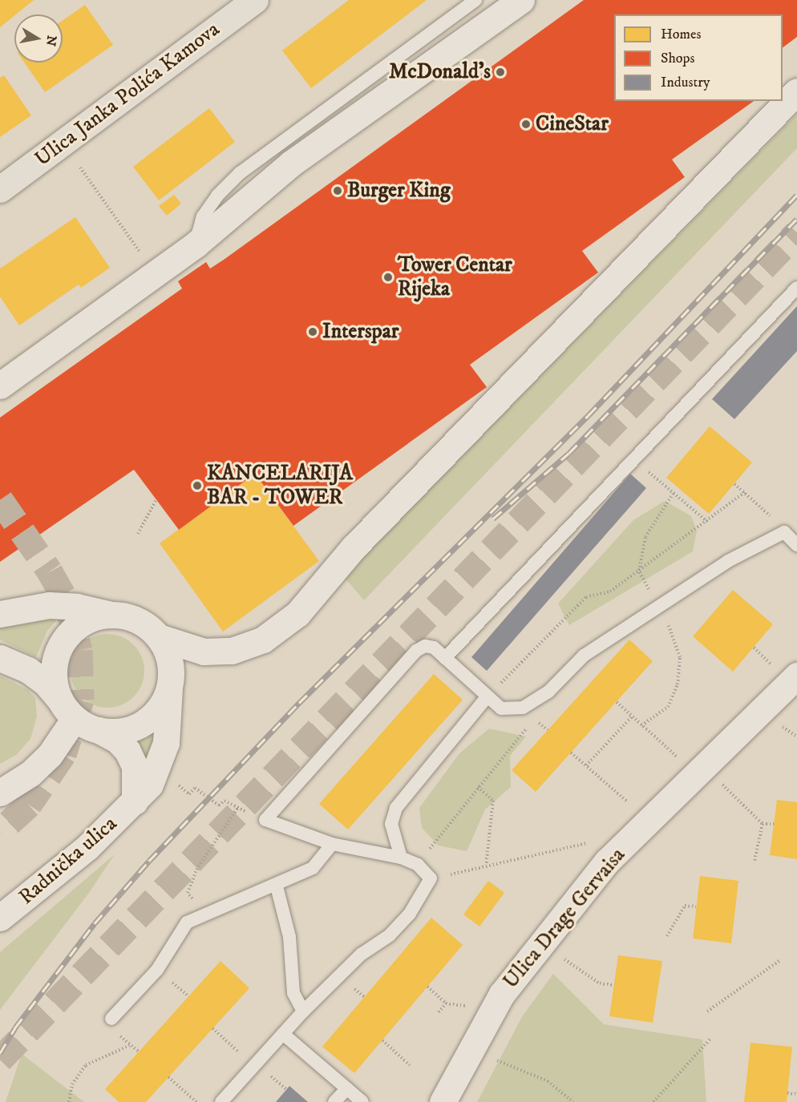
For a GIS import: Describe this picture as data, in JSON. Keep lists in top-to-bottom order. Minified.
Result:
{"streets":{"main road":["Ulica Janka Polića Kamova"],"street":["Radnička ulica","Ulica Drage Gervaisa"]},"places":["McDonald's","CineStar","Burger King","Tower Centar Rijeka","Interspar","KANCELARIJA BAR - TOWER"],"legend":["Homes","Shops","Industry"],"north":"right"}
